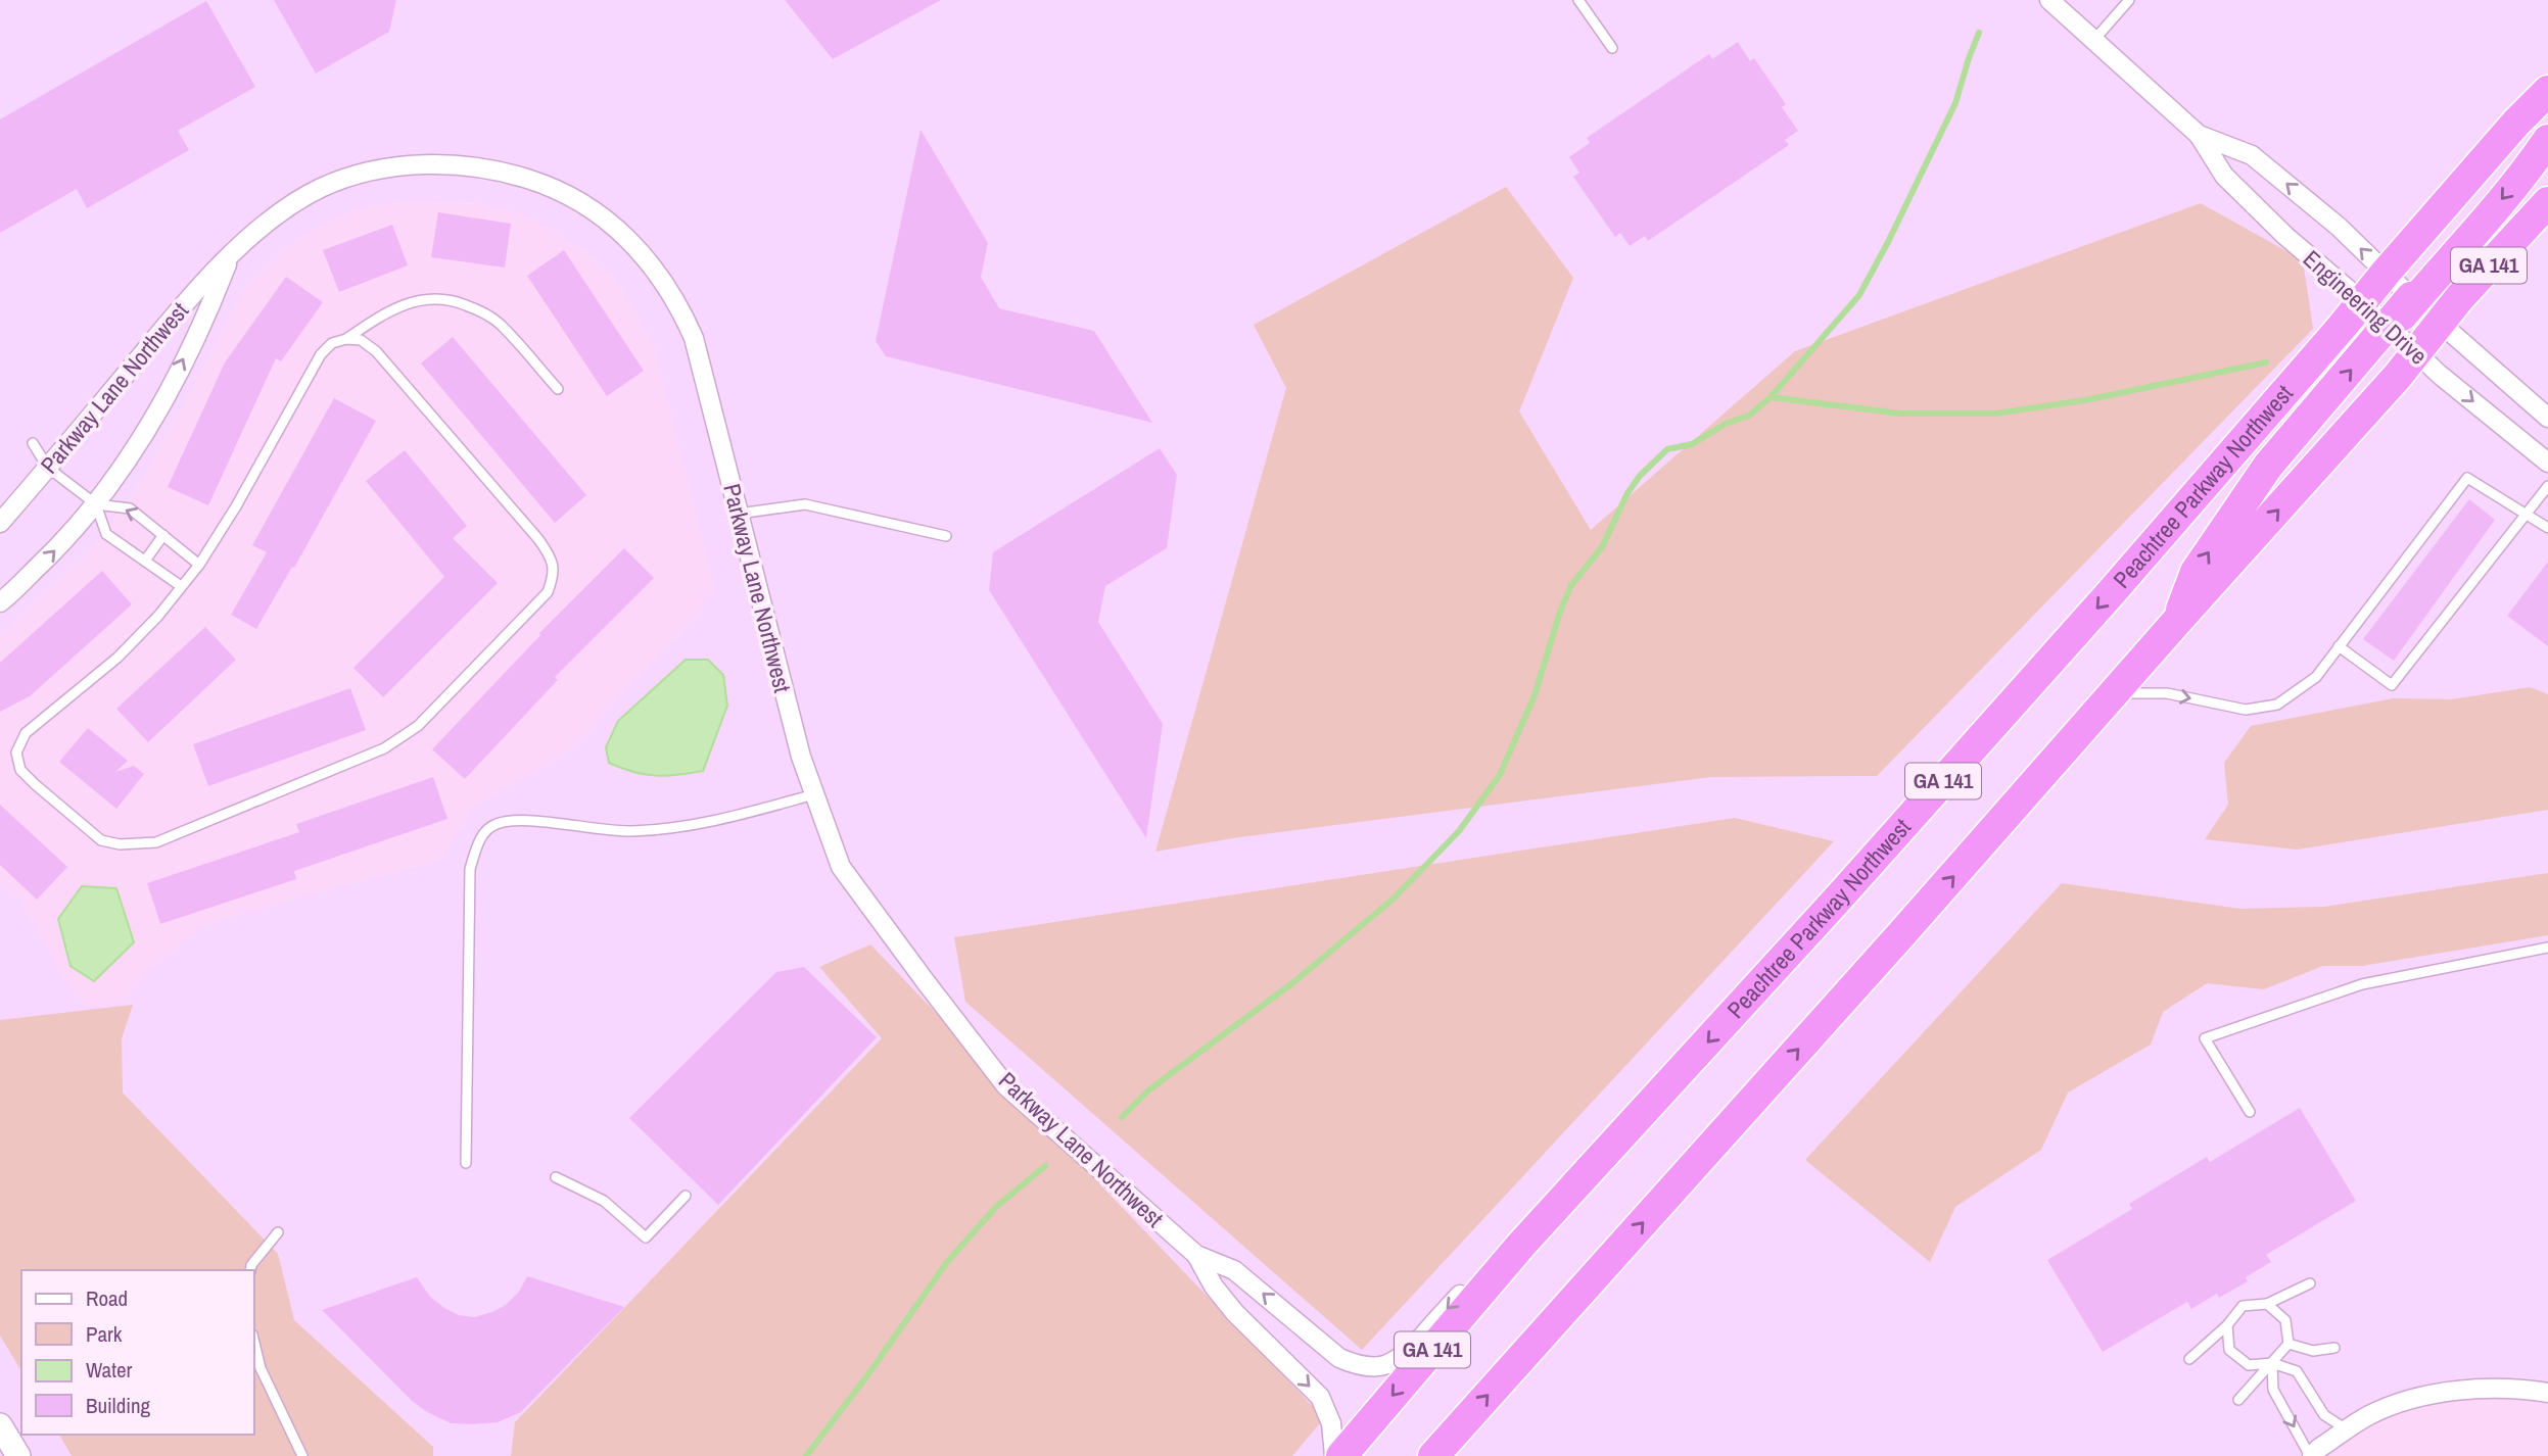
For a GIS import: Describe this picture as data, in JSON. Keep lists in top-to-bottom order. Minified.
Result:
{"streets":{"highway":["GA 141","Peachtree Parkway Northwest"],"street":["Engineering Drive","Parkway Lane Northwest"]},"crossings":[["GA 141","Engineering Drive"],["Engineering Drive","Peachtree Parkway Northwest"],["Parkway Lane Northwest","Peachtree Parkway Northwest"]],"legend":["Road","Park","Water","Building"]}
